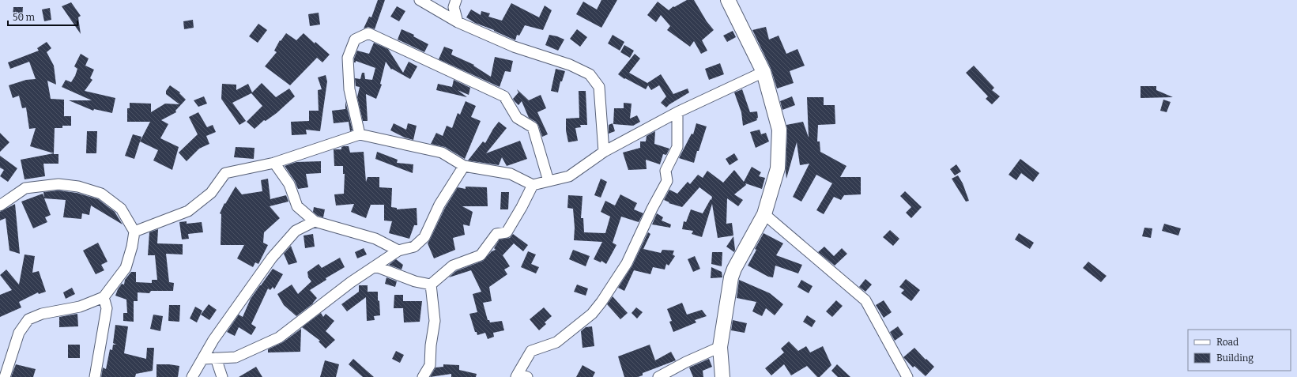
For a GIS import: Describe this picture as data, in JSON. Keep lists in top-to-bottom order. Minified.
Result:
{"legend":["Road","Building"],"scale_bar":"50 m"}
